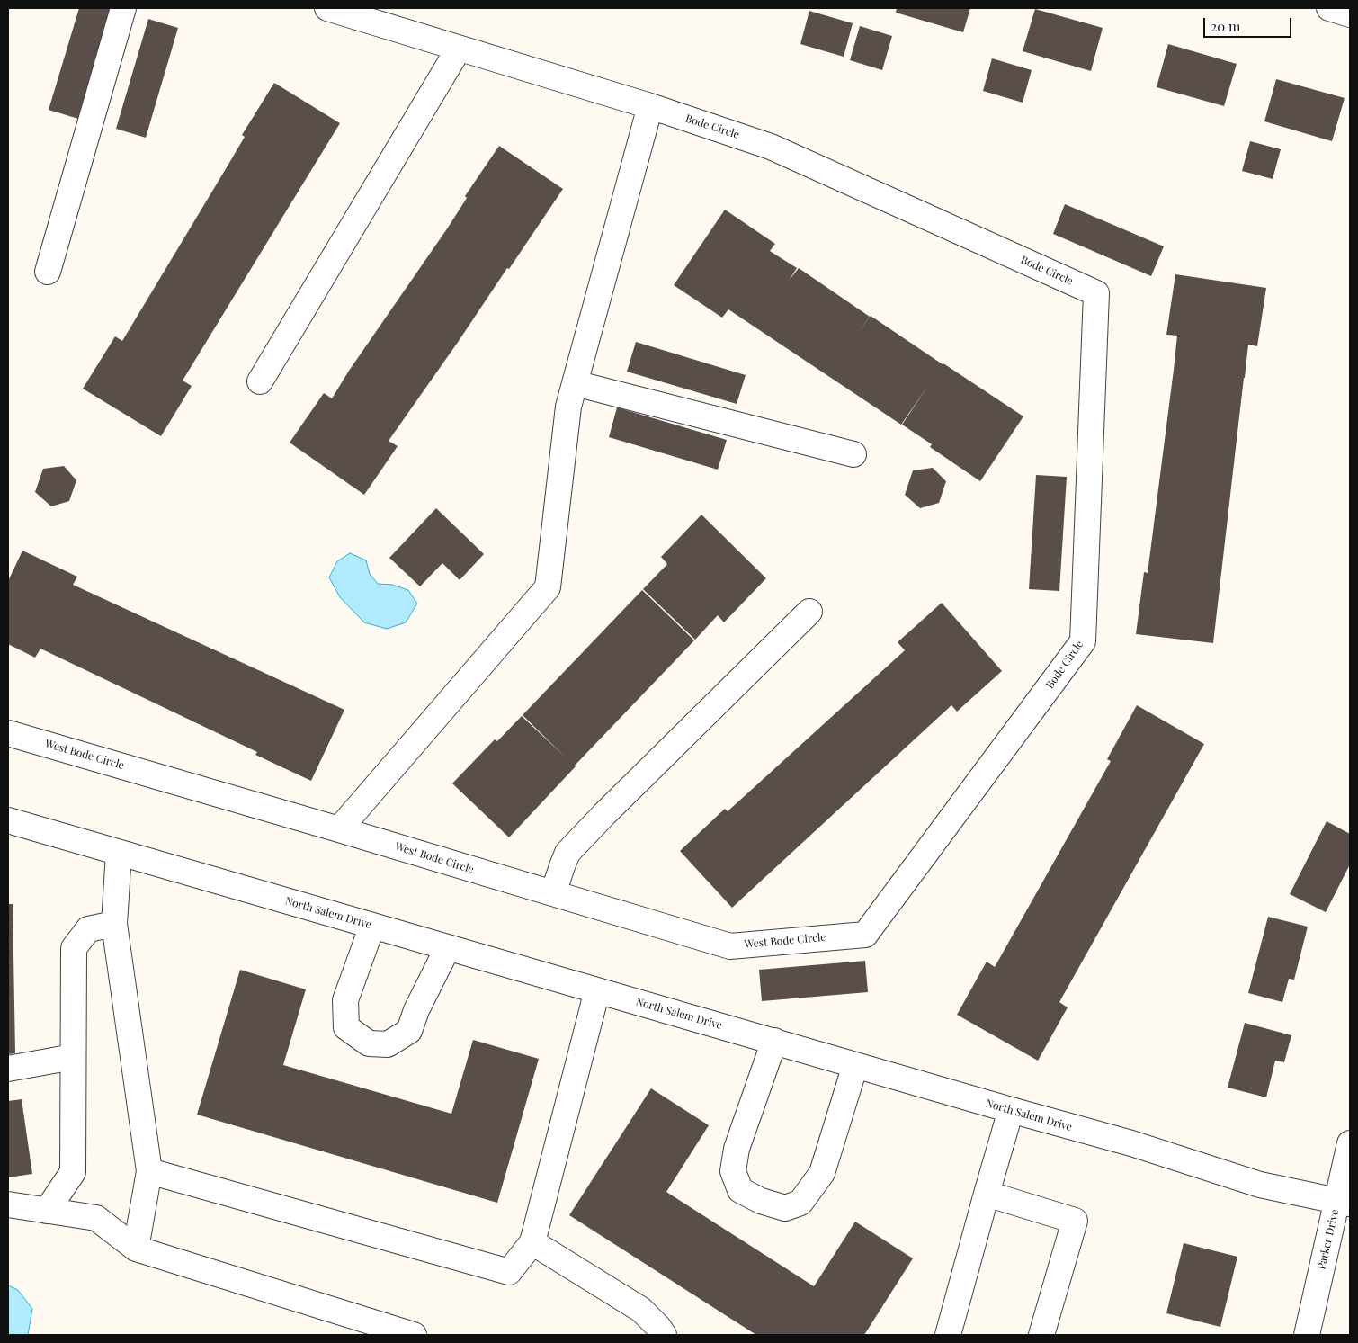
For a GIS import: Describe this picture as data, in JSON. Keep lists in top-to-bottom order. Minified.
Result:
{"streets":{"street":["Bode Circle","West Bode Circle","North Salem Drive","Parker Drive"]},"crossings":[["Bode Circle","West Bode Circle"],["North Salem Drive","Parker Drive"]],"scale_bar":"20 m"}
